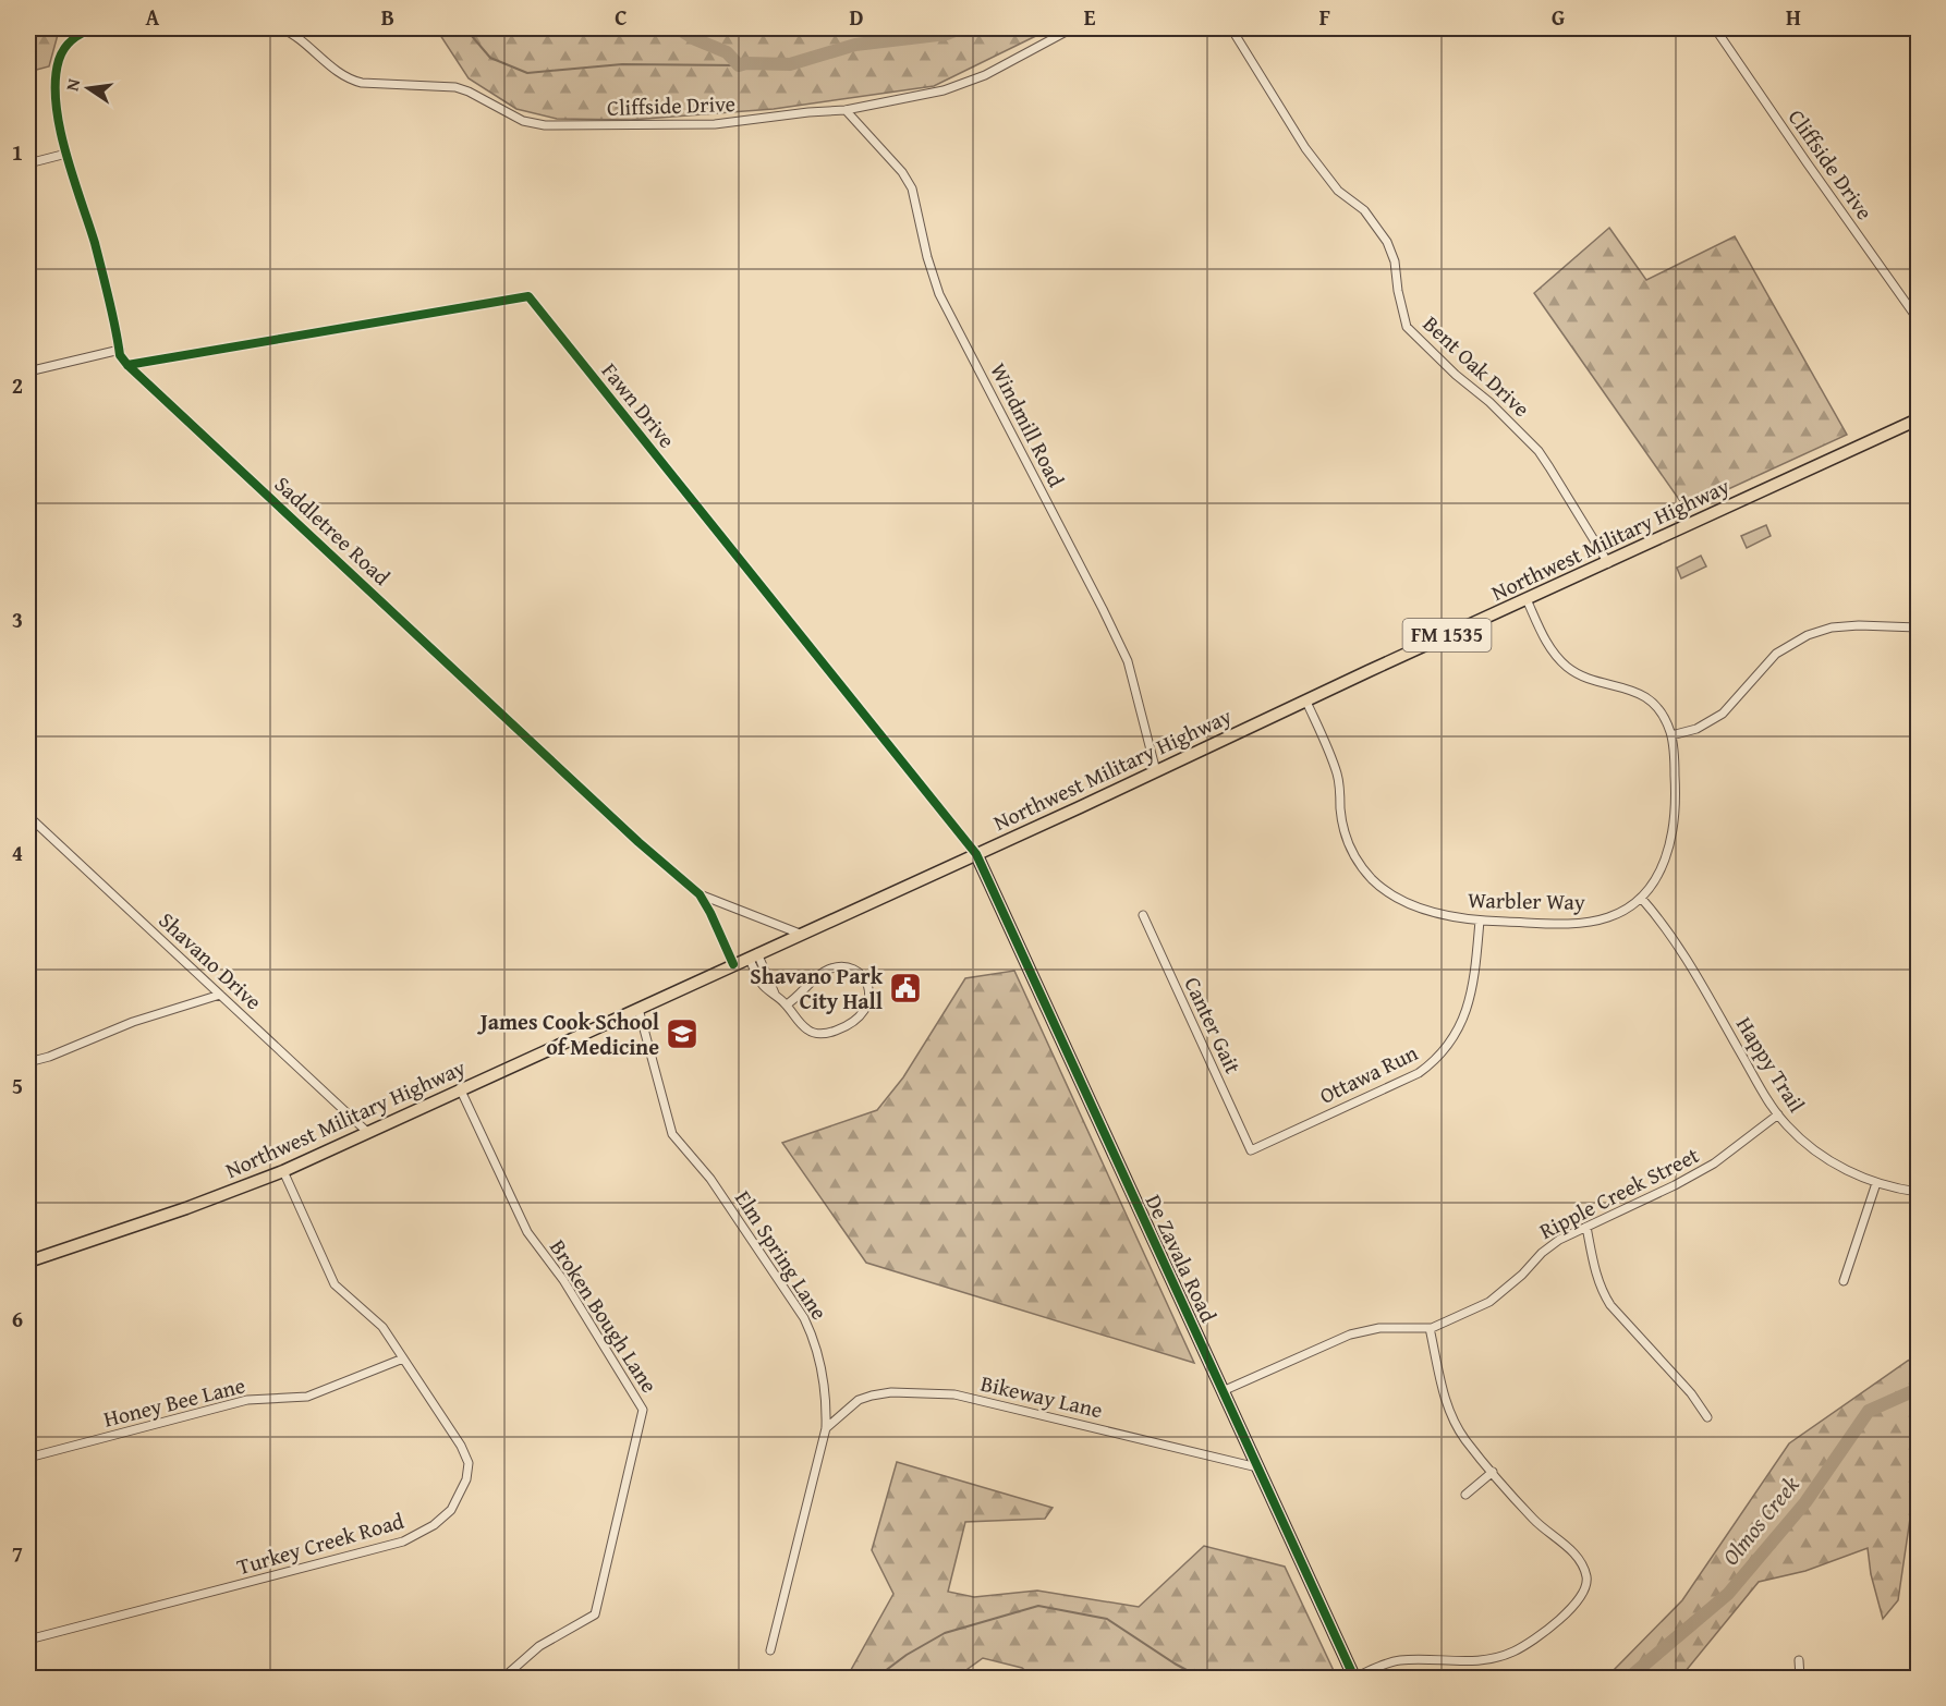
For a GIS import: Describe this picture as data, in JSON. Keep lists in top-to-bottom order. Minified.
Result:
{"streets":{"main road":["Northwest Military Highway","FM 1535","De Zavala Road"],"street":["Cliffside Drive","Bent Oak Drive","Fawn Drive","Windmill Road","Saddletree Road","Warbler Way","Shavano Drive","Canter Gait","Happy Trail","Ottawa Run","Ripple Creek Street","Elm Spring Lane","Broken Bough Lane","Bikeway Lane","Honey Bee Lane","Turkey Creek Road"]},"crossings":[["Cliffside Drive","Windmill Road"],["Bent Oak Drive","Northwest Military Highway"],["Fawn Drive","Saddletree Road"],["Fawn Drive","Northwest Military Highway"],["Fawn Drive","De Zavala Road"],["Windmill Road","Northwest Military Highway"],["Saddletree Road","Northwest Military Highway"],["Northwest Military Highway","Warbler Way"],["Northwest Military Highway","Shavano Drive"],["Northwest Military Highway","Elm Spring Lane"],["Northwest Military Highway","De Zavala Road"],["Northwest Military Highway","Broken Bough Lane"],["Northwest Military Highway","Turkey Creek Road"],["Warbler Way","Happy Trail"],["Warbler Way","Ottawa Run"],["Canter Gait","Ottawa Run"],["Happy Trail","Ripple Creek Street"],["Ripple Creek Street","De Zavala Road"],["Elm Spring Lane","Bikeway Lane"],["De Zavala Road","Bikeway Lane"],["Honey Bee Lane","Turkey Creek Road"]],"water":["Olmos Creek"],"places":{"public building":["Shavano Park City Hall"],"school or university":["James Cook School of Medicine"]},"north":"left","grid":{"columns":["A","B","C","D","E","F","G","H"],"rows":["1","2","3","4","5","6","7"]}}
